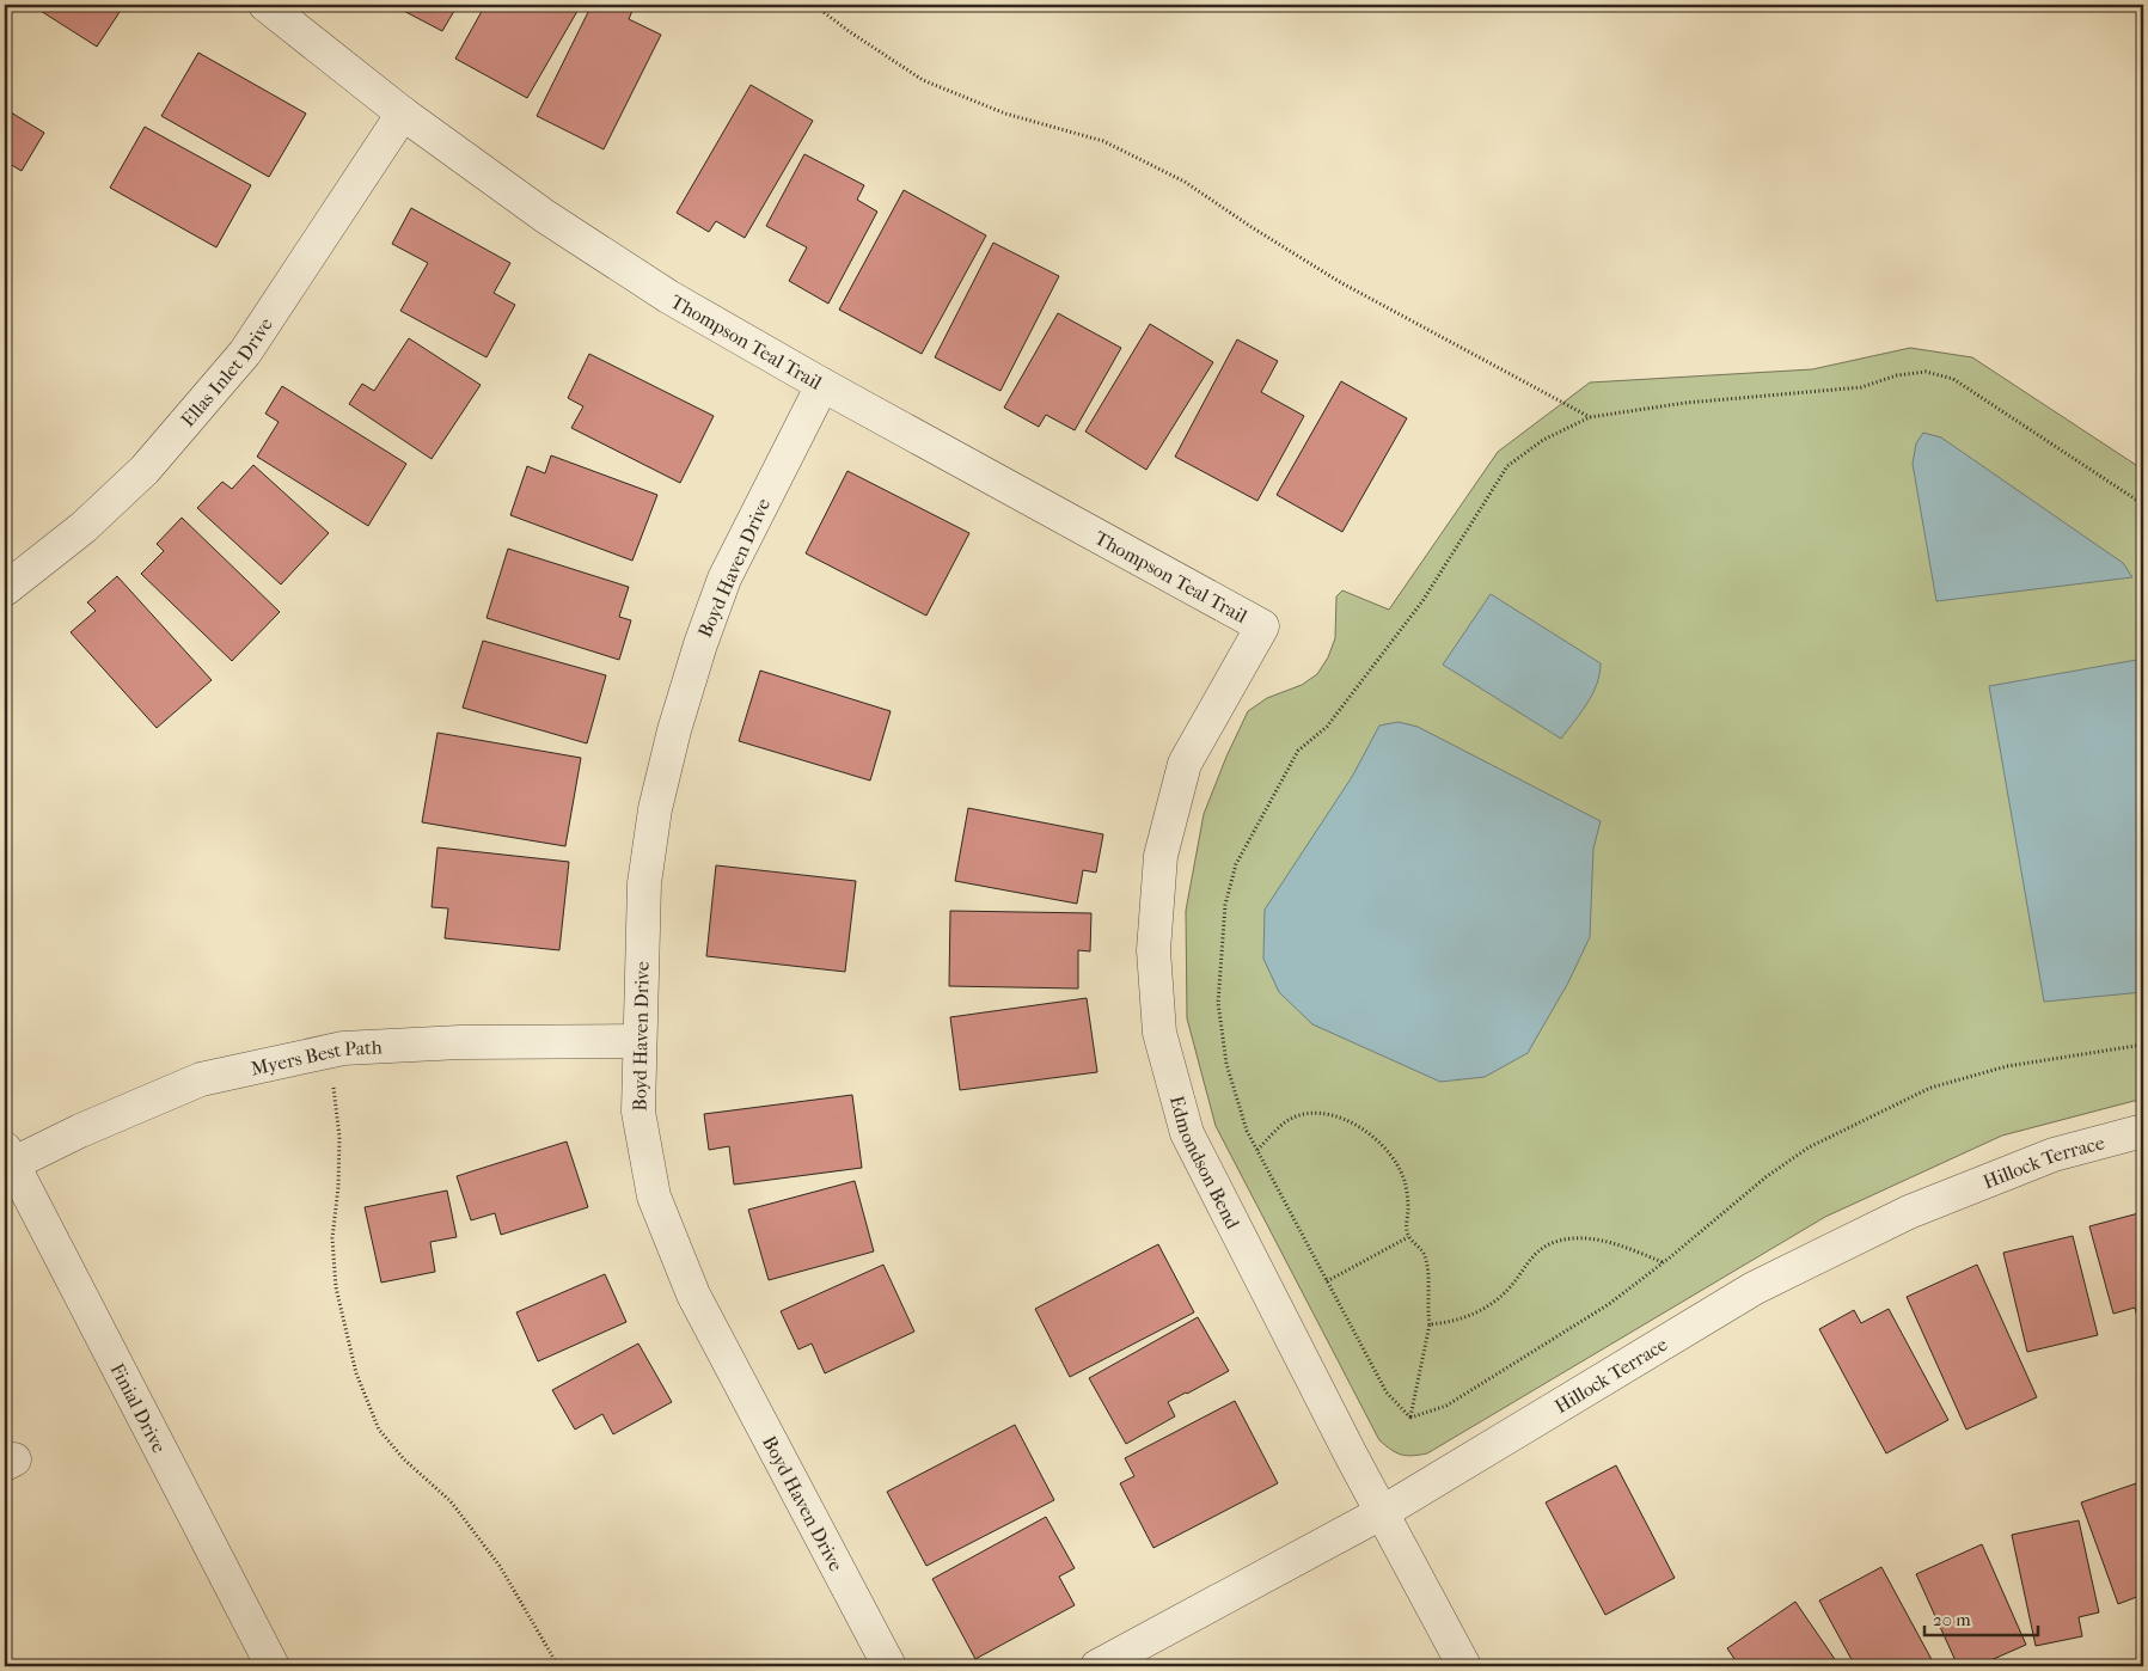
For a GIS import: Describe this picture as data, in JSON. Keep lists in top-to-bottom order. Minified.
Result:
{"streets":{"street":["Thompson Teal Trail","Ellas Inlet Drive","Boyd Haven Drive","Myers Best Path","Edmondson Bend","Hillock Terrace","Finial Drive"]},"crossings":[["Thompson Teal Trail","Ellas Inlet Drive"],["Thompson Teal Trail","Boyd Haven Drive"],["Thompson Teal Trail","Edmondson Bend"],["Boyd Haven Drive","Myers Best Path"],["Myers Best Path","Finial Drive"],["Edmondson Bend","Hillock Terrace"]],"scale_bar":"20 m"}
